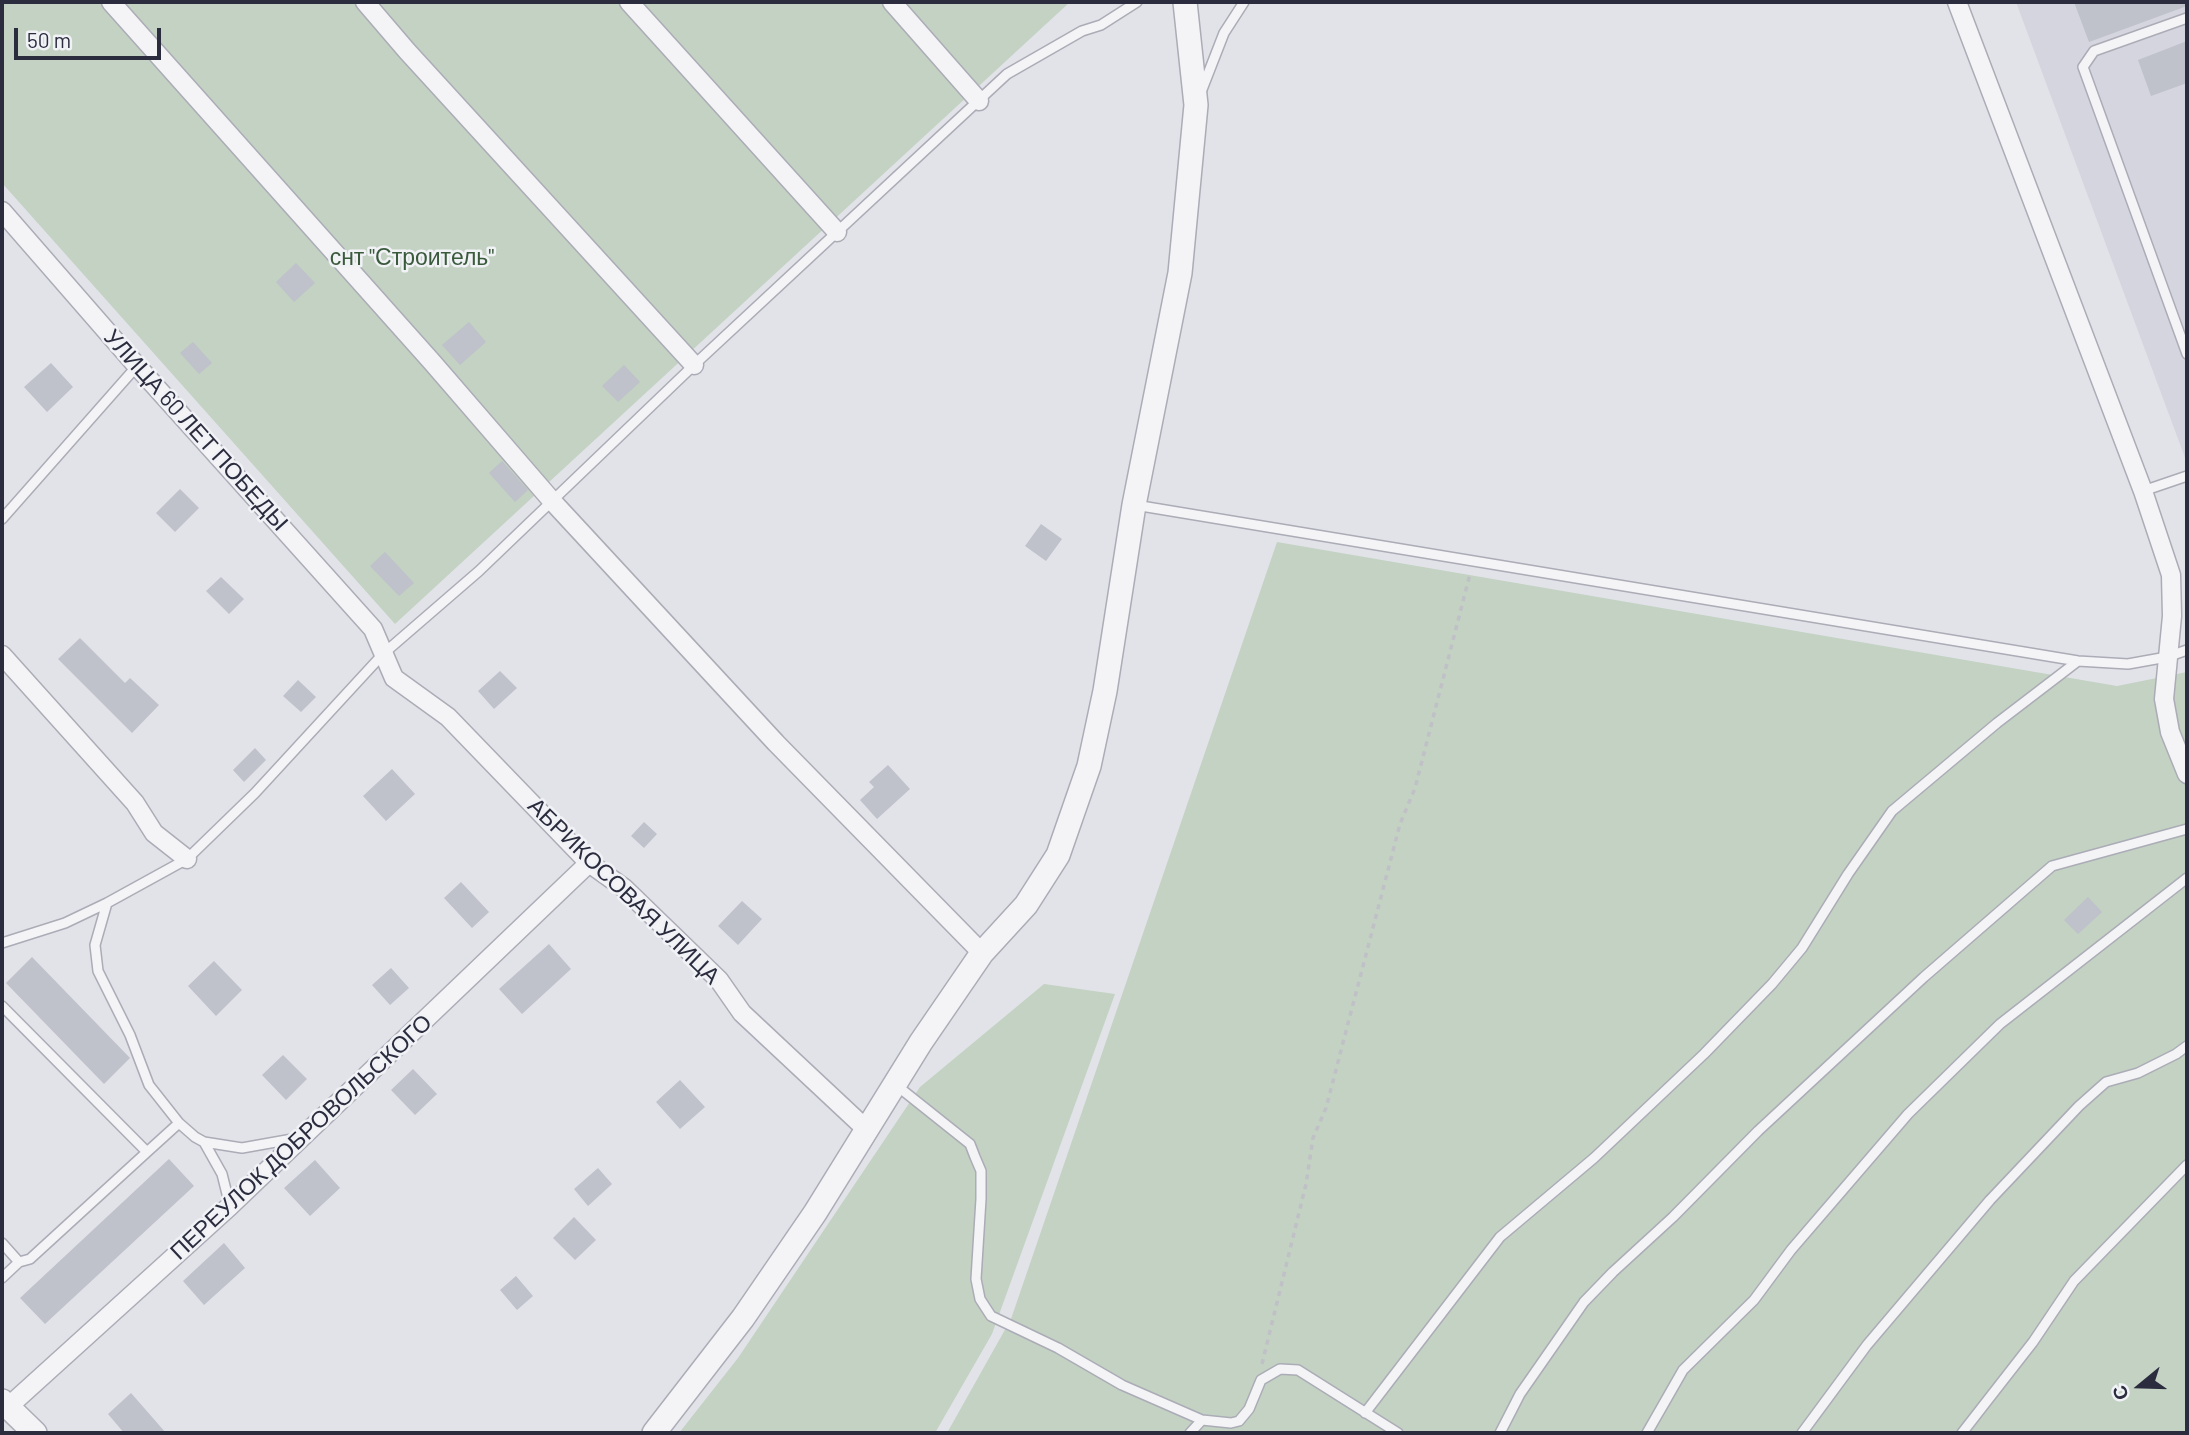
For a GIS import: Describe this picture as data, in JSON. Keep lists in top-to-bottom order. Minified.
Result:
{"streets":{"street":["УЛИЦА 60 ЛЕТ ПОБЕДЫ","АБРИКОСОВАЯ УЛИЦА","ПЕРЕУЛОК ДОБРОВОЛЬСКОГО"]},"crossings":[["УЛИЦА 60 ЛЕТ ПОБЕДЫ","АБРИКОСОВАЯ УЛИЦА"],["АБРИКОСОВАЯ УЛИЦА","ПЕРЕУЛОК ДОБРОВОЛЬСКОГО"]],"parks":["снт \"Строитель\""],"scale_bar":"50 m","north":"left"}
